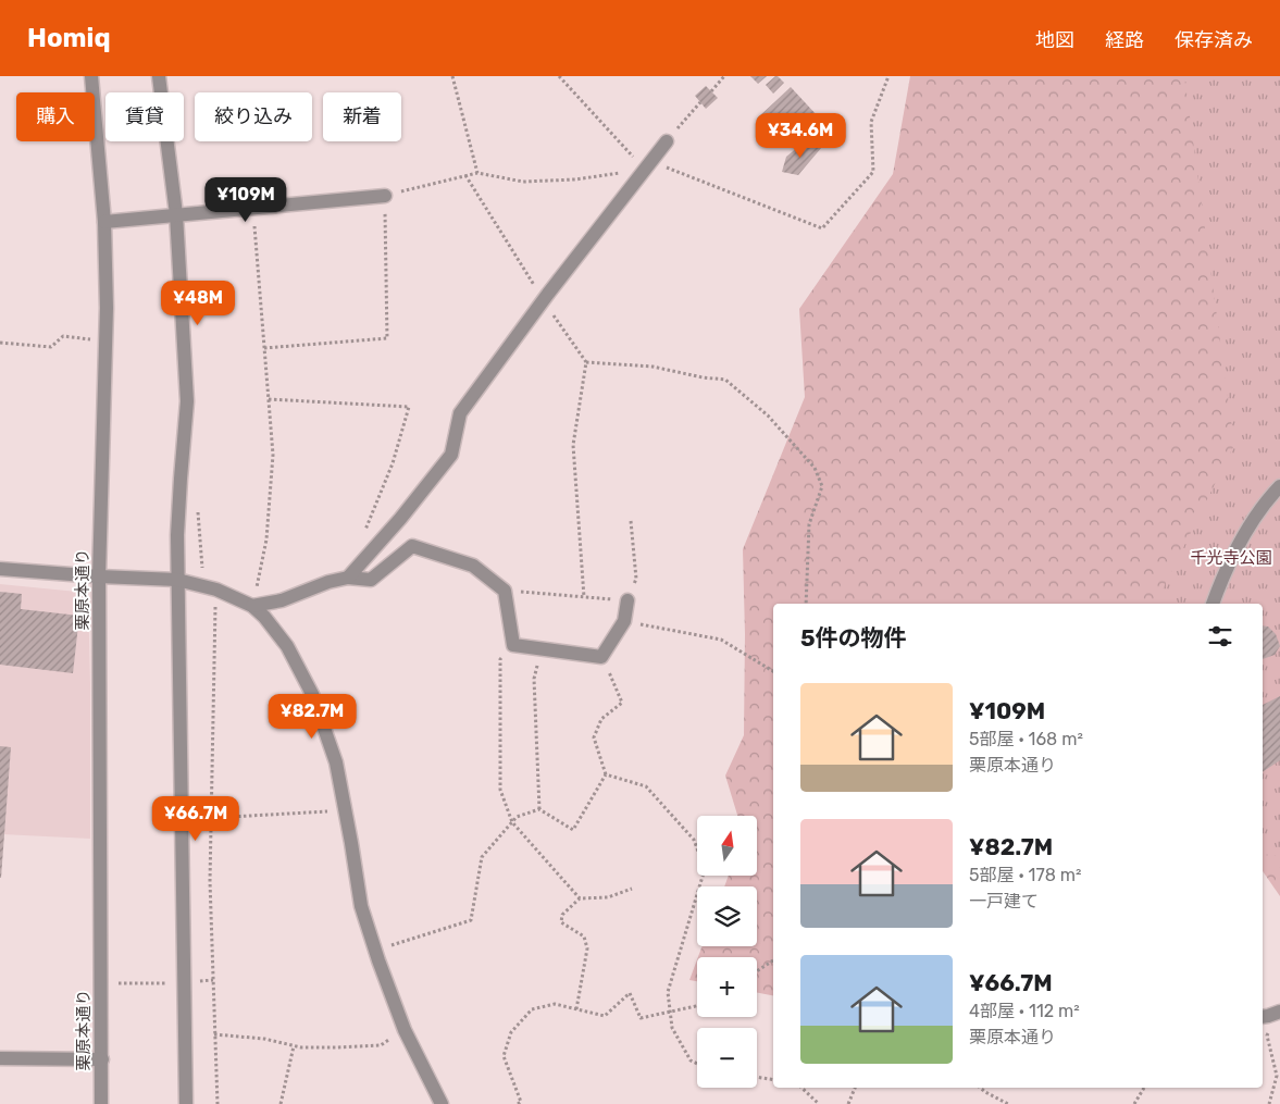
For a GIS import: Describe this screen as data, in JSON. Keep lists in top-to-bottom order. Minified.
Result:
{"streets":{"street":["栗原本通り"]},"parks":["千光寺公園"],"north":"top","page":{"header":"Homiq","nav":["地図","経路","保存済み"],"chip":["購入","賃貸","絞り込み","新着"],"price":["¥34.6M","¥109M","¥48M","¥82.7M","¥66.7M"],"heading":"5件の物件","list":[{"name":"¥109M","note":"5部屋 · 168 m² · 栗原本通り"},{"name":"¥82.7M","note":"5部屋 · 178 m² · 一戸建て"},{"name":"¥66.7M","note":"4部屋 · 112 m² · 栗原本通り"}],"map_buttons":["+","−"]}}
